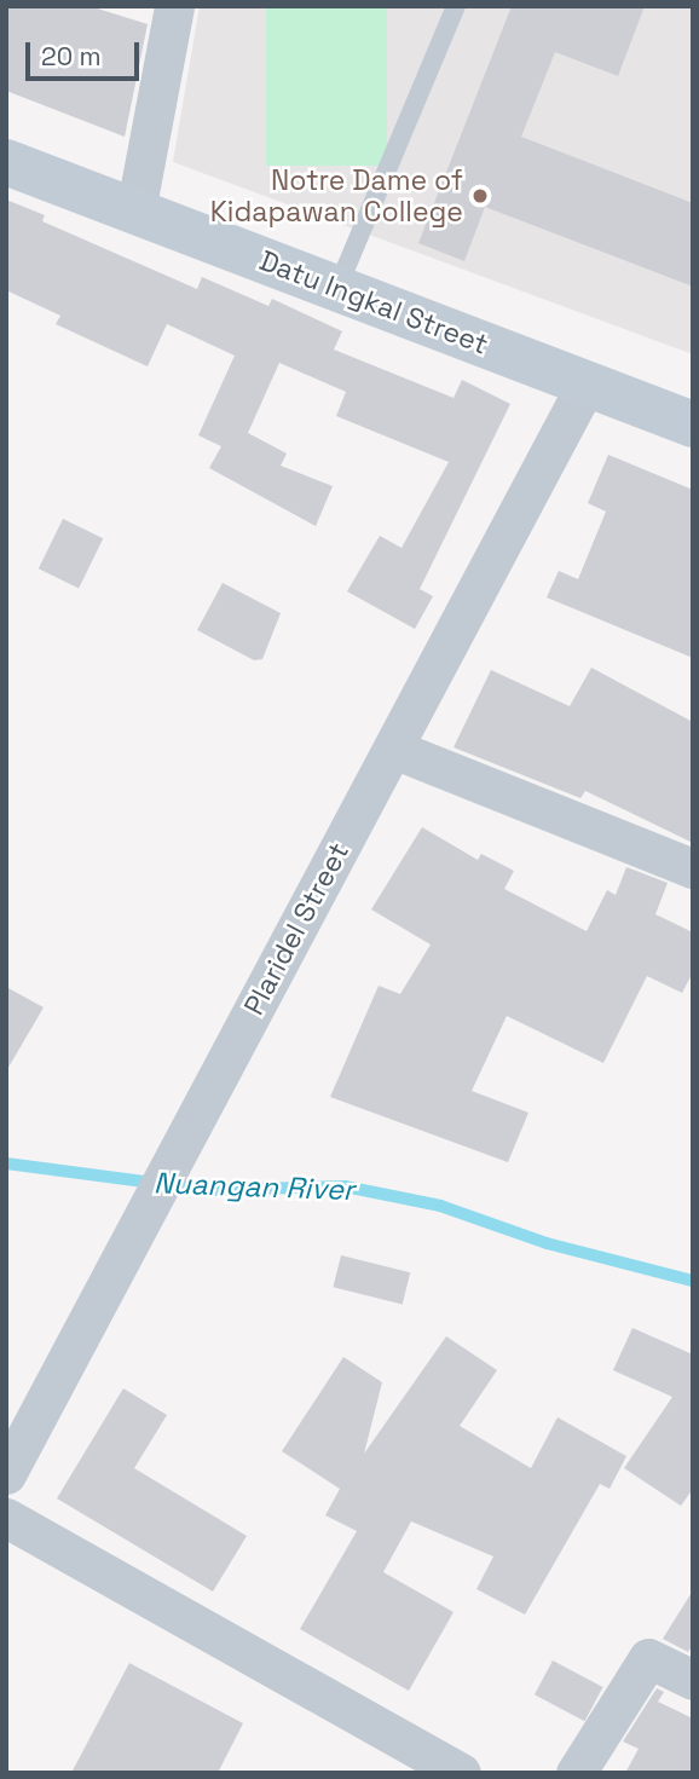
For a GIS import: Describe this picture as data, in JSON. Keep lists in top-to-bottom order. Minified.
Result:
{"streets":{"street":["Datu Ingkal Street","Plaridel Street"]},"crossings":[["Datu Ingkal Street","Plaridel Street"]],"water":["Nuangan River"],"places":["Notre Dame of Kidapawan College"],"scale_bar":"20 m"}
